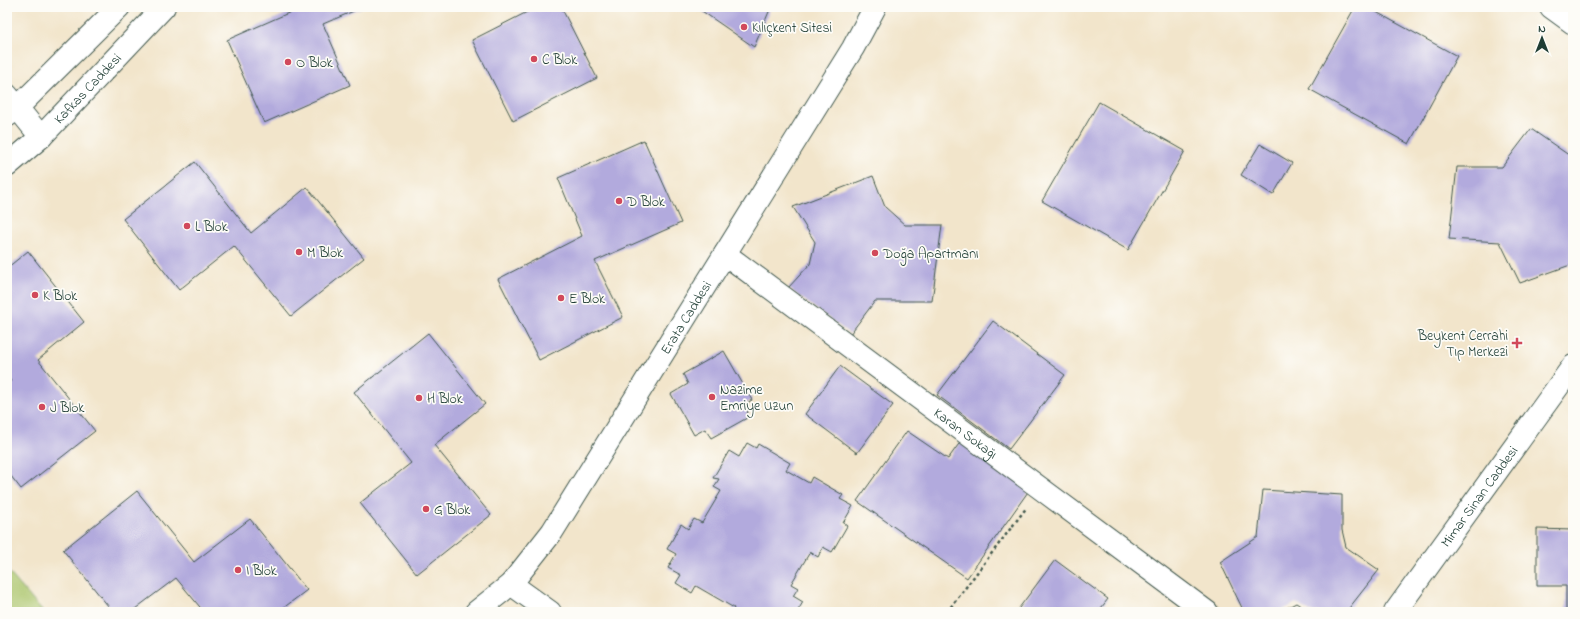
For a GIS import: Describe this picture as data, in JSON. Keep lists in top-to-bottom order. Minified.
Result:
{"streets":{"street":["Kafkas Caddesi","Erata Caddesi","Karan Sokağı","Mimar Sinan Caddesi"]},"crossings":[["Erata Caddesi","Karan Sokağı"]],"places":{"other":["Kılıçkent Sitesi","C Blok","O Blok","D Blok","L Blok","M Blok","Doğa Apartmanı","K Blok","E Blok","Nazime Emriye Uzun","H Blok","J Blok","G Blok","I Blok"],"health":["Beykent Cerrahi Tıp Merkezi"]},"north":"top"}
